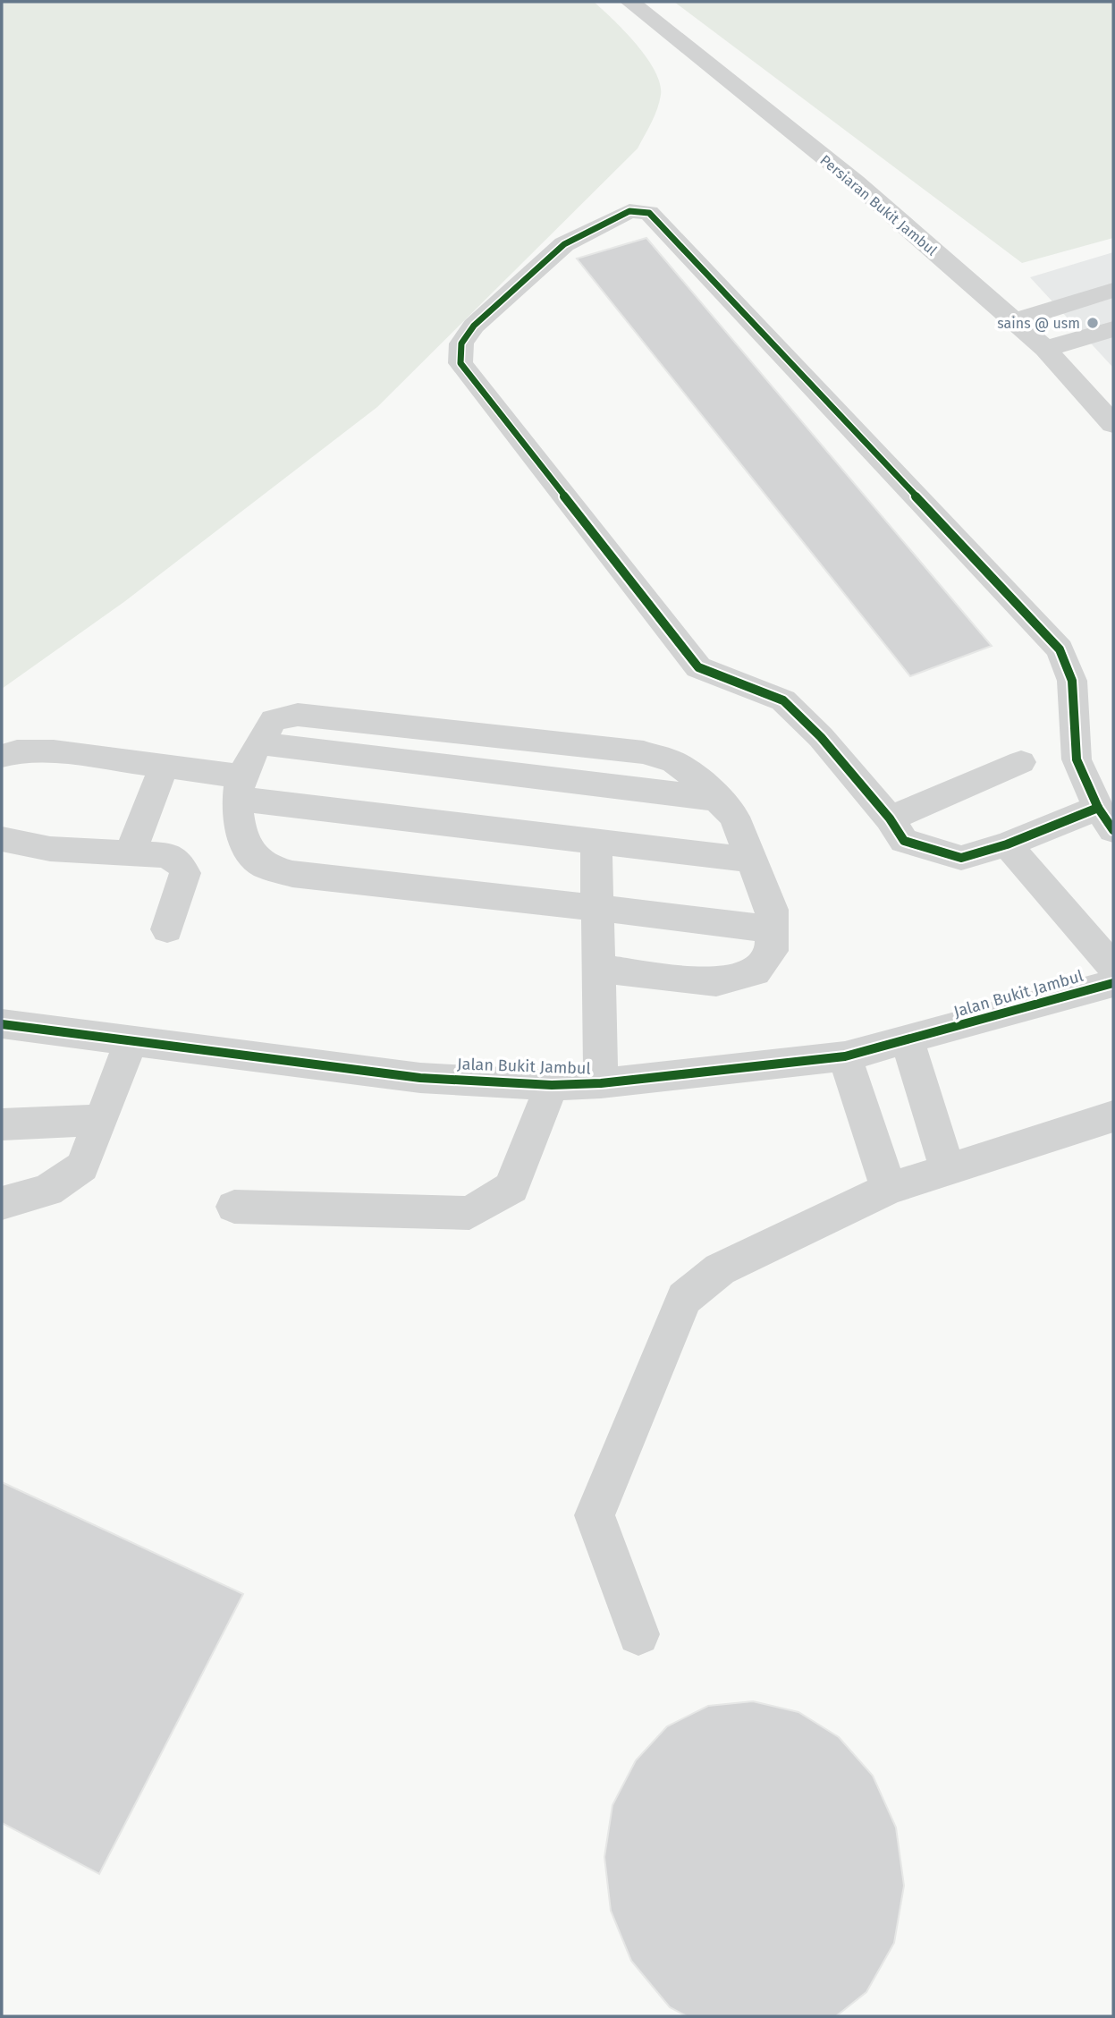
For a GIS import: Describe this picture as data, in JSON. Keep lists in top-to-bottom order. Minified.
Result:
{"streets":{"street":["Persiaran Bukit Jambul","Jalan Bukit Jambul"]},"places":["sains @ usm"]}
